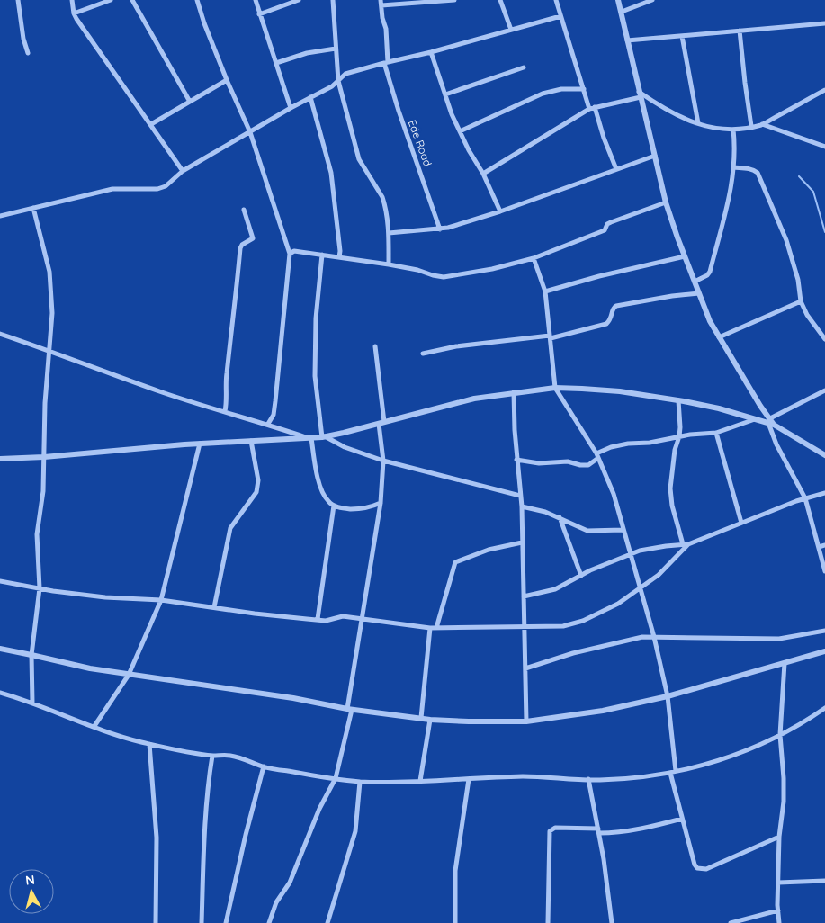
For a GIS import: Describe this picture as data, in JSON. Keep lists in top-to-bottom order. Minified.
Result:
{"streets":{"street":["Ede Road"]},"north":"top"}
